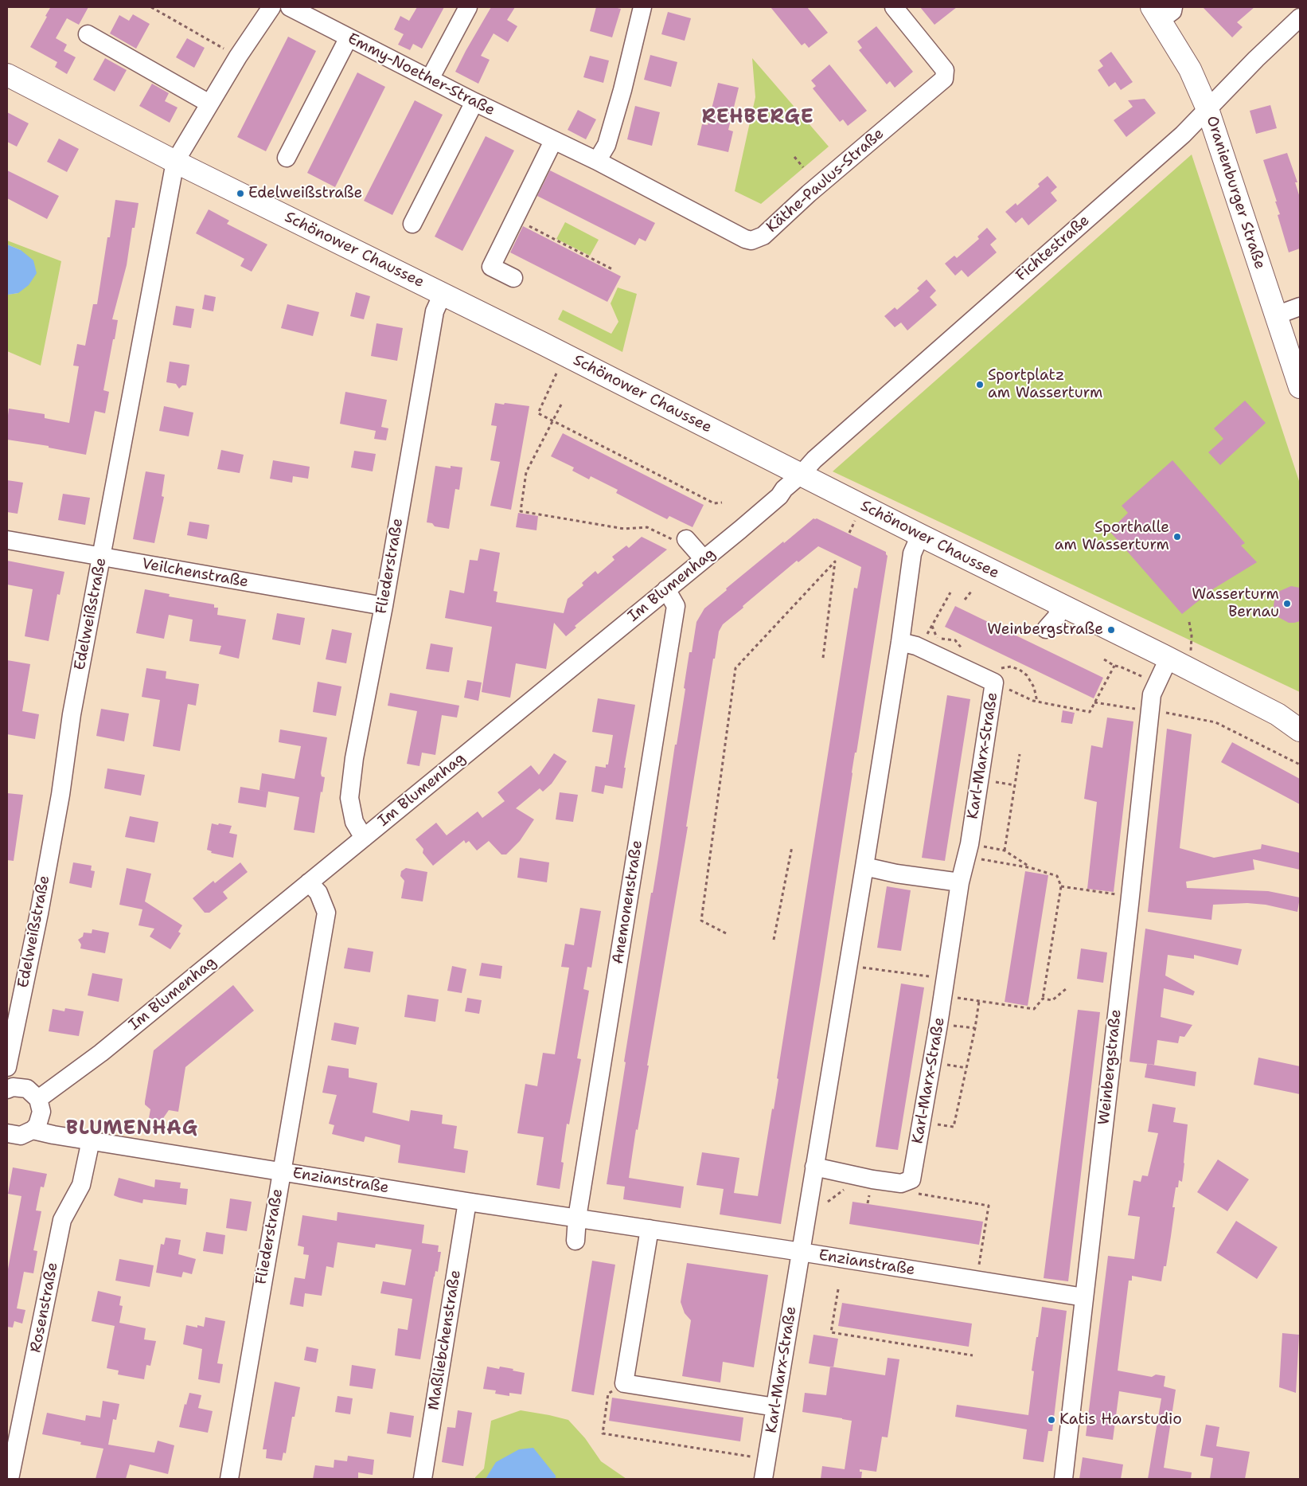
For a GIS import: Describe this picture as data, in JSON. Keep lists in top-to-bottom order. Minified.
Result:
{"streets":{"main road":["Oranienburger Straße","Schönower Chaussee"],"street":["Emmy-Noether-Straße","Käthe-Paulus-Straße","Fichtestraße","Fliederstraße","Veilchenstraße","Im Blumenhag","Edelweißstraße","Karl-Marx-Straße","Anemonenstraße","Weinbergstraße","Enzianstraße","Rosenstraße","Maßliebchenstraße"]},"crossings":[["Emmy-Noether-Straße","Käthe-Paulus-Straße"],["Oranienburger Straße","Fichtestraße"],["Fichtestraße","Schönower Chaussee"],["Fichtestraße","Im Blumenhag"],["Schönower Chaussee","Fliederstraße"],["Schönower Chaussee","Im Blumenhag"],["Schönower Chaussee","Edelweißstraße"],["Schönower Chaussee","Karl-Marx-Straße"],["Schönower Chaussee","Weinbergstraße"],["Fliederstraße","Veilchenstraße"],["Fliederstraße","Im Blumenhag"],["Fliederstraße","Enzianstraße"],["Veilchenstraße","Edelweißstraße"],["Im Blumenhag","Anemonenstraße"],["Karl-Marx-Straße","Enzianstraße"],["Anemonenstraße","Enzianstraße"],["Weinbergstraße","Enzianstraße"],["Enzianstraße","Rosenstraße"],["Enzianstraße","Maßliebchenstraße"]],"districts":["REHBERGE","BLUMENHAG"],"places":["Edelweißstraße","Sportplatz am Wasserturm","Sporthalle am Wasserturm","Wasserturm Bernau","Weinbergstraße","Katis Haarstudio"]}
